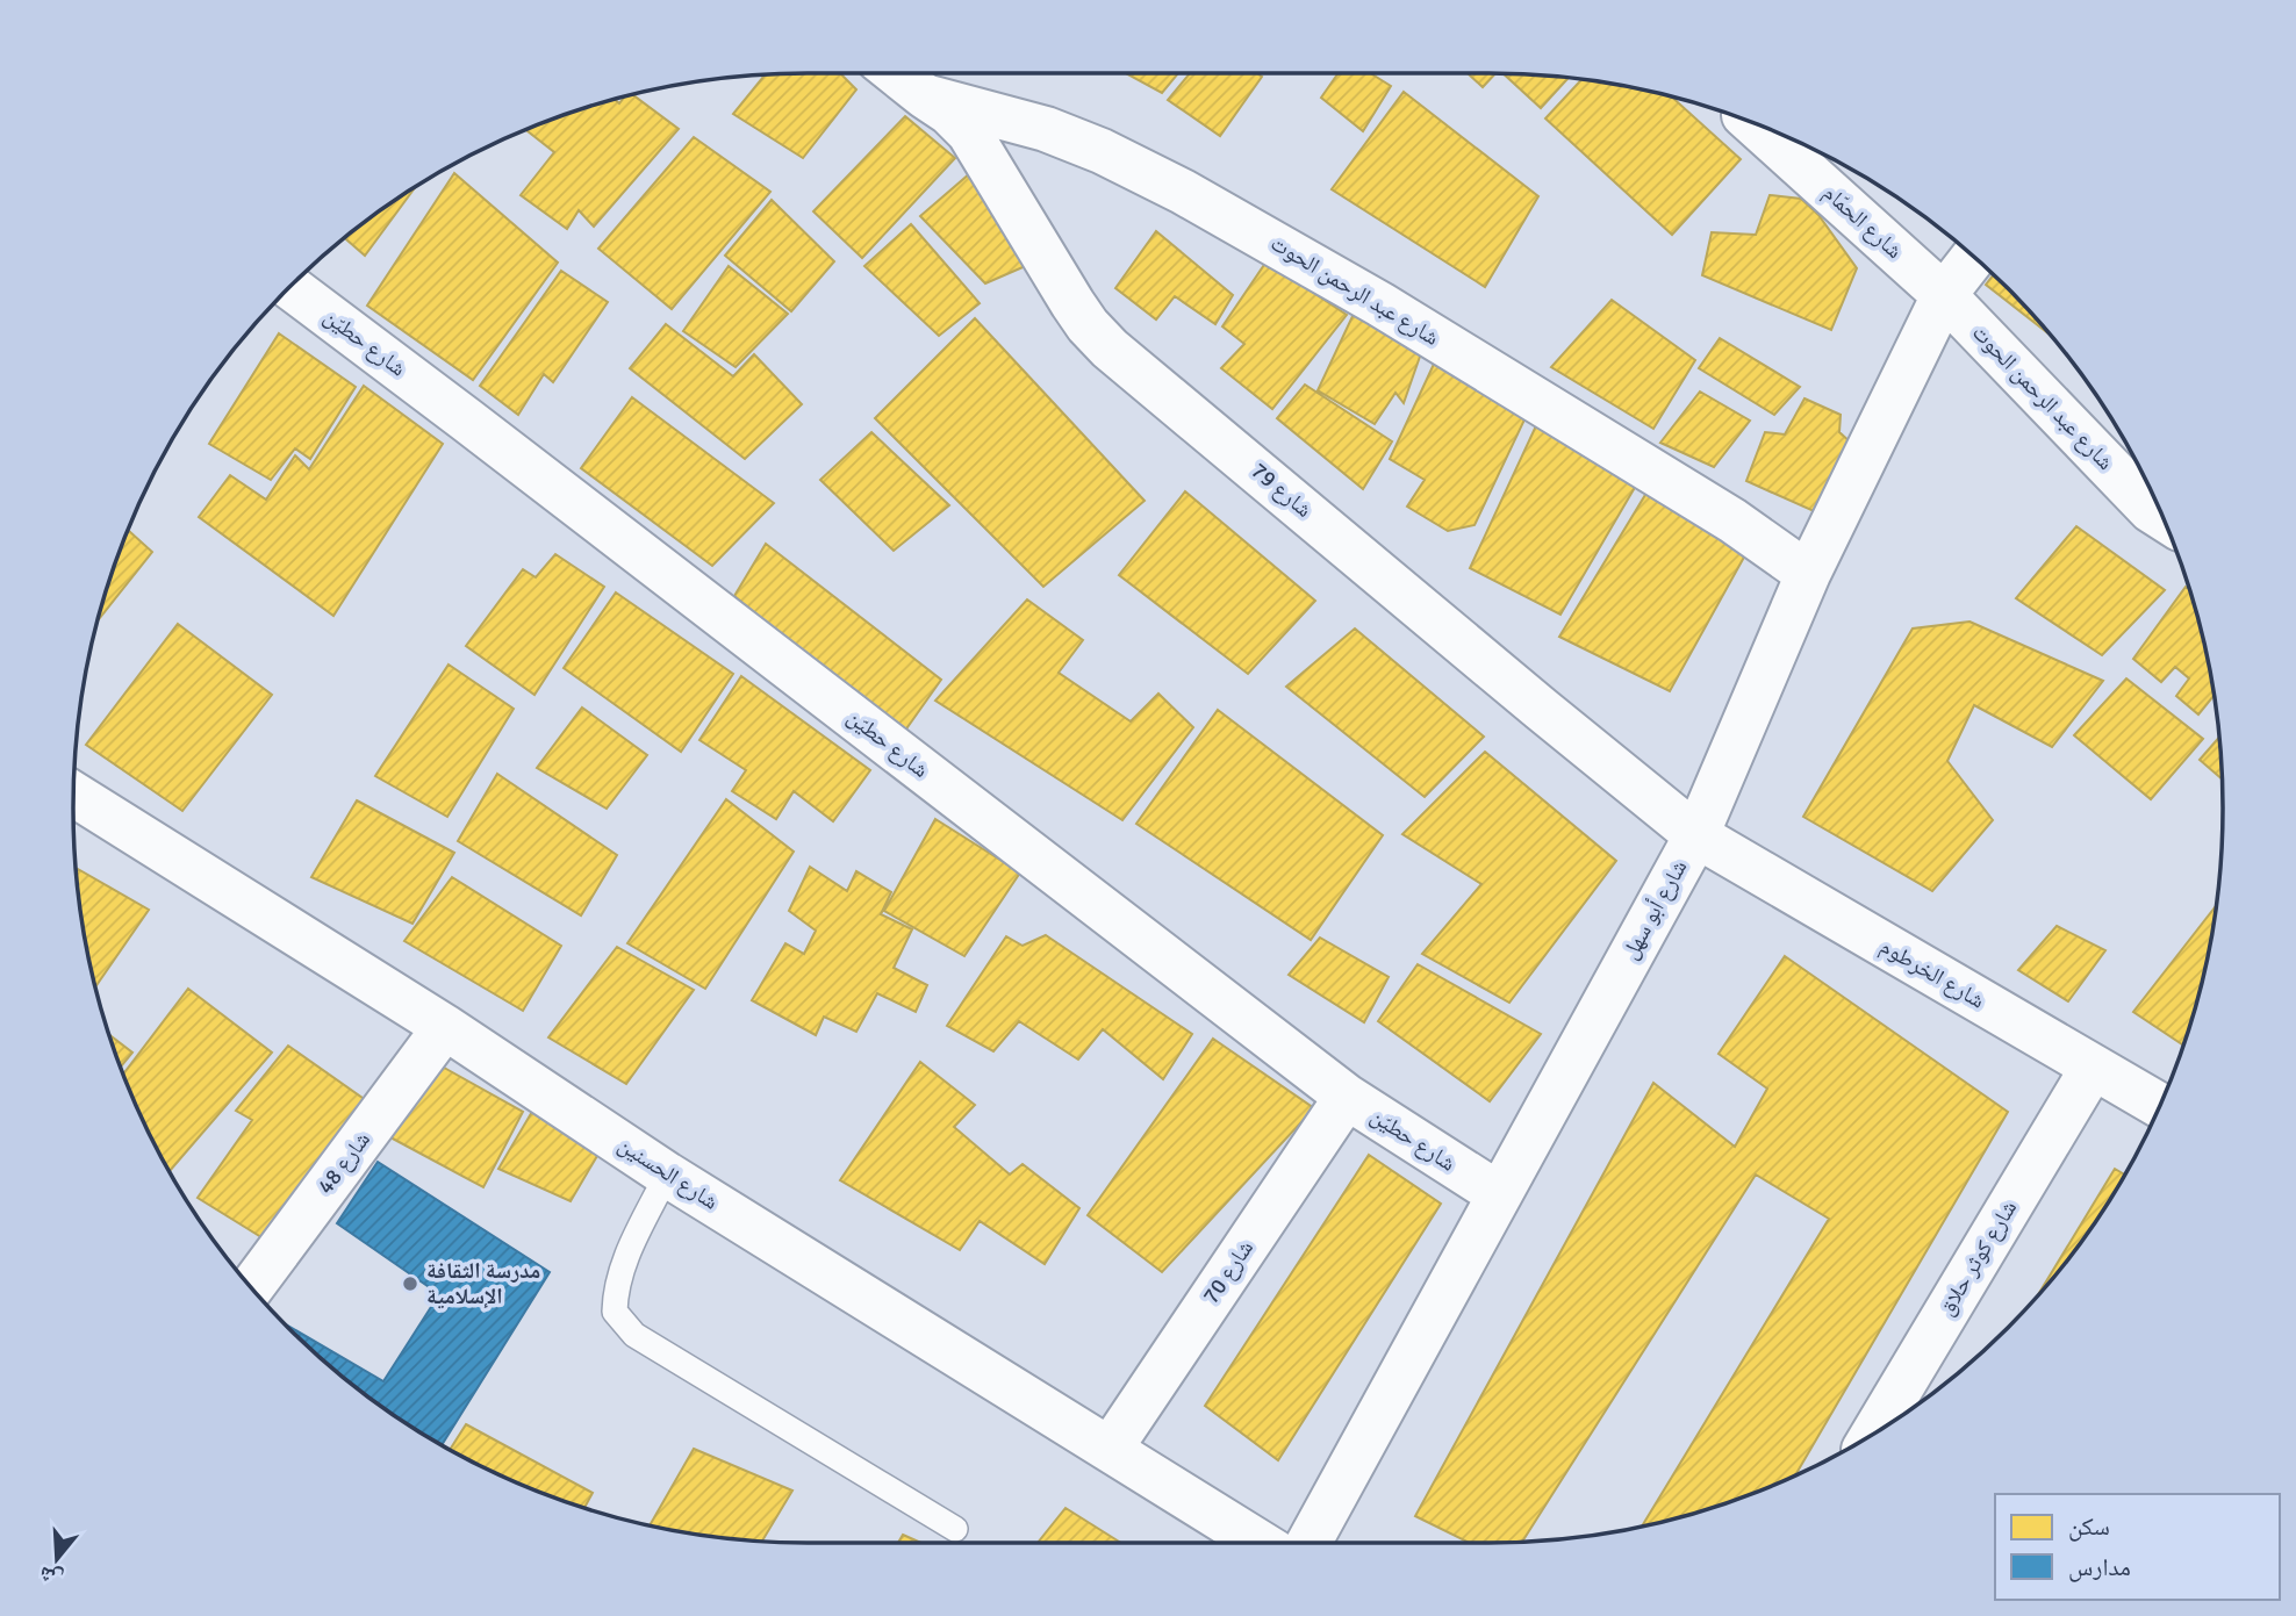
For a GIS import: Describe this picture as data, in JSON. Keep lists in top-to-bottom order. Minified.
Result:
{"streets":{"street":["شارع الحمّام","شارع عبد الرحمن الحوت","شارع حطيّن","شارع 79","شارع أبو سهل","شارع الخرطوم","شارع 48","شارع الحسنين","شارع كوثر حلاق","شارع 70"]},"crossings":[["شارع الحمّام","شارع عبد الرحمن الحوت"],["شارع الحمّام","شارع أبو سهل"],["شارع عبد الرحمن الحوت","شارع 79"],["شارع عبد الرحمن الحوت","شارع أبو سهل"],["شارع حطيّن","شارع أبو سهل"],["شارع حطيّن","شارع 70"],["شارع 79","شارع أبو سهل"],["شارع 79","شارع الخرطوم"],["شارع أبو سهل","شارع الخرطوم"],["شارع الخرطوم","شارع كوثر حلاق"],["شارع 48","شارع الحسنين"],["شارع الحسنين","شارع 70"]],"places":["مدرسة الثقافة الإسلامية"],"legend":["سكن","مدارس"],"north":"bottom"}
